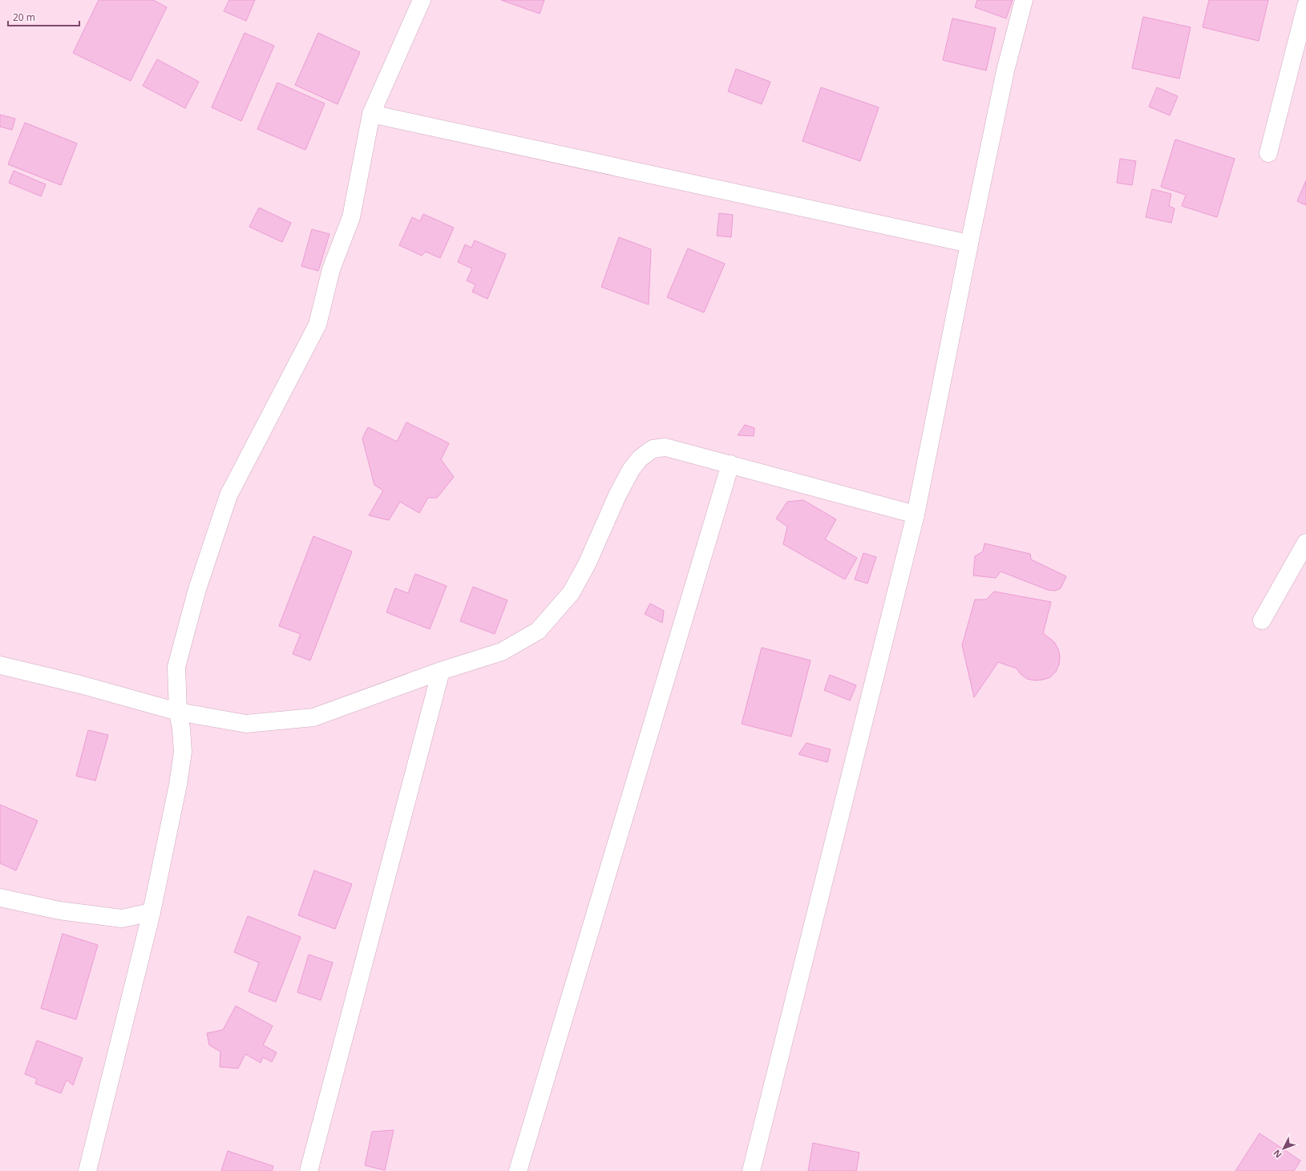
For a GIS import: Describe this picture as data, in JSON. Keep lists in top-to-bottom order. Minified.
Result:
{"scale_bar":"20 m","north":"bottom left"}
